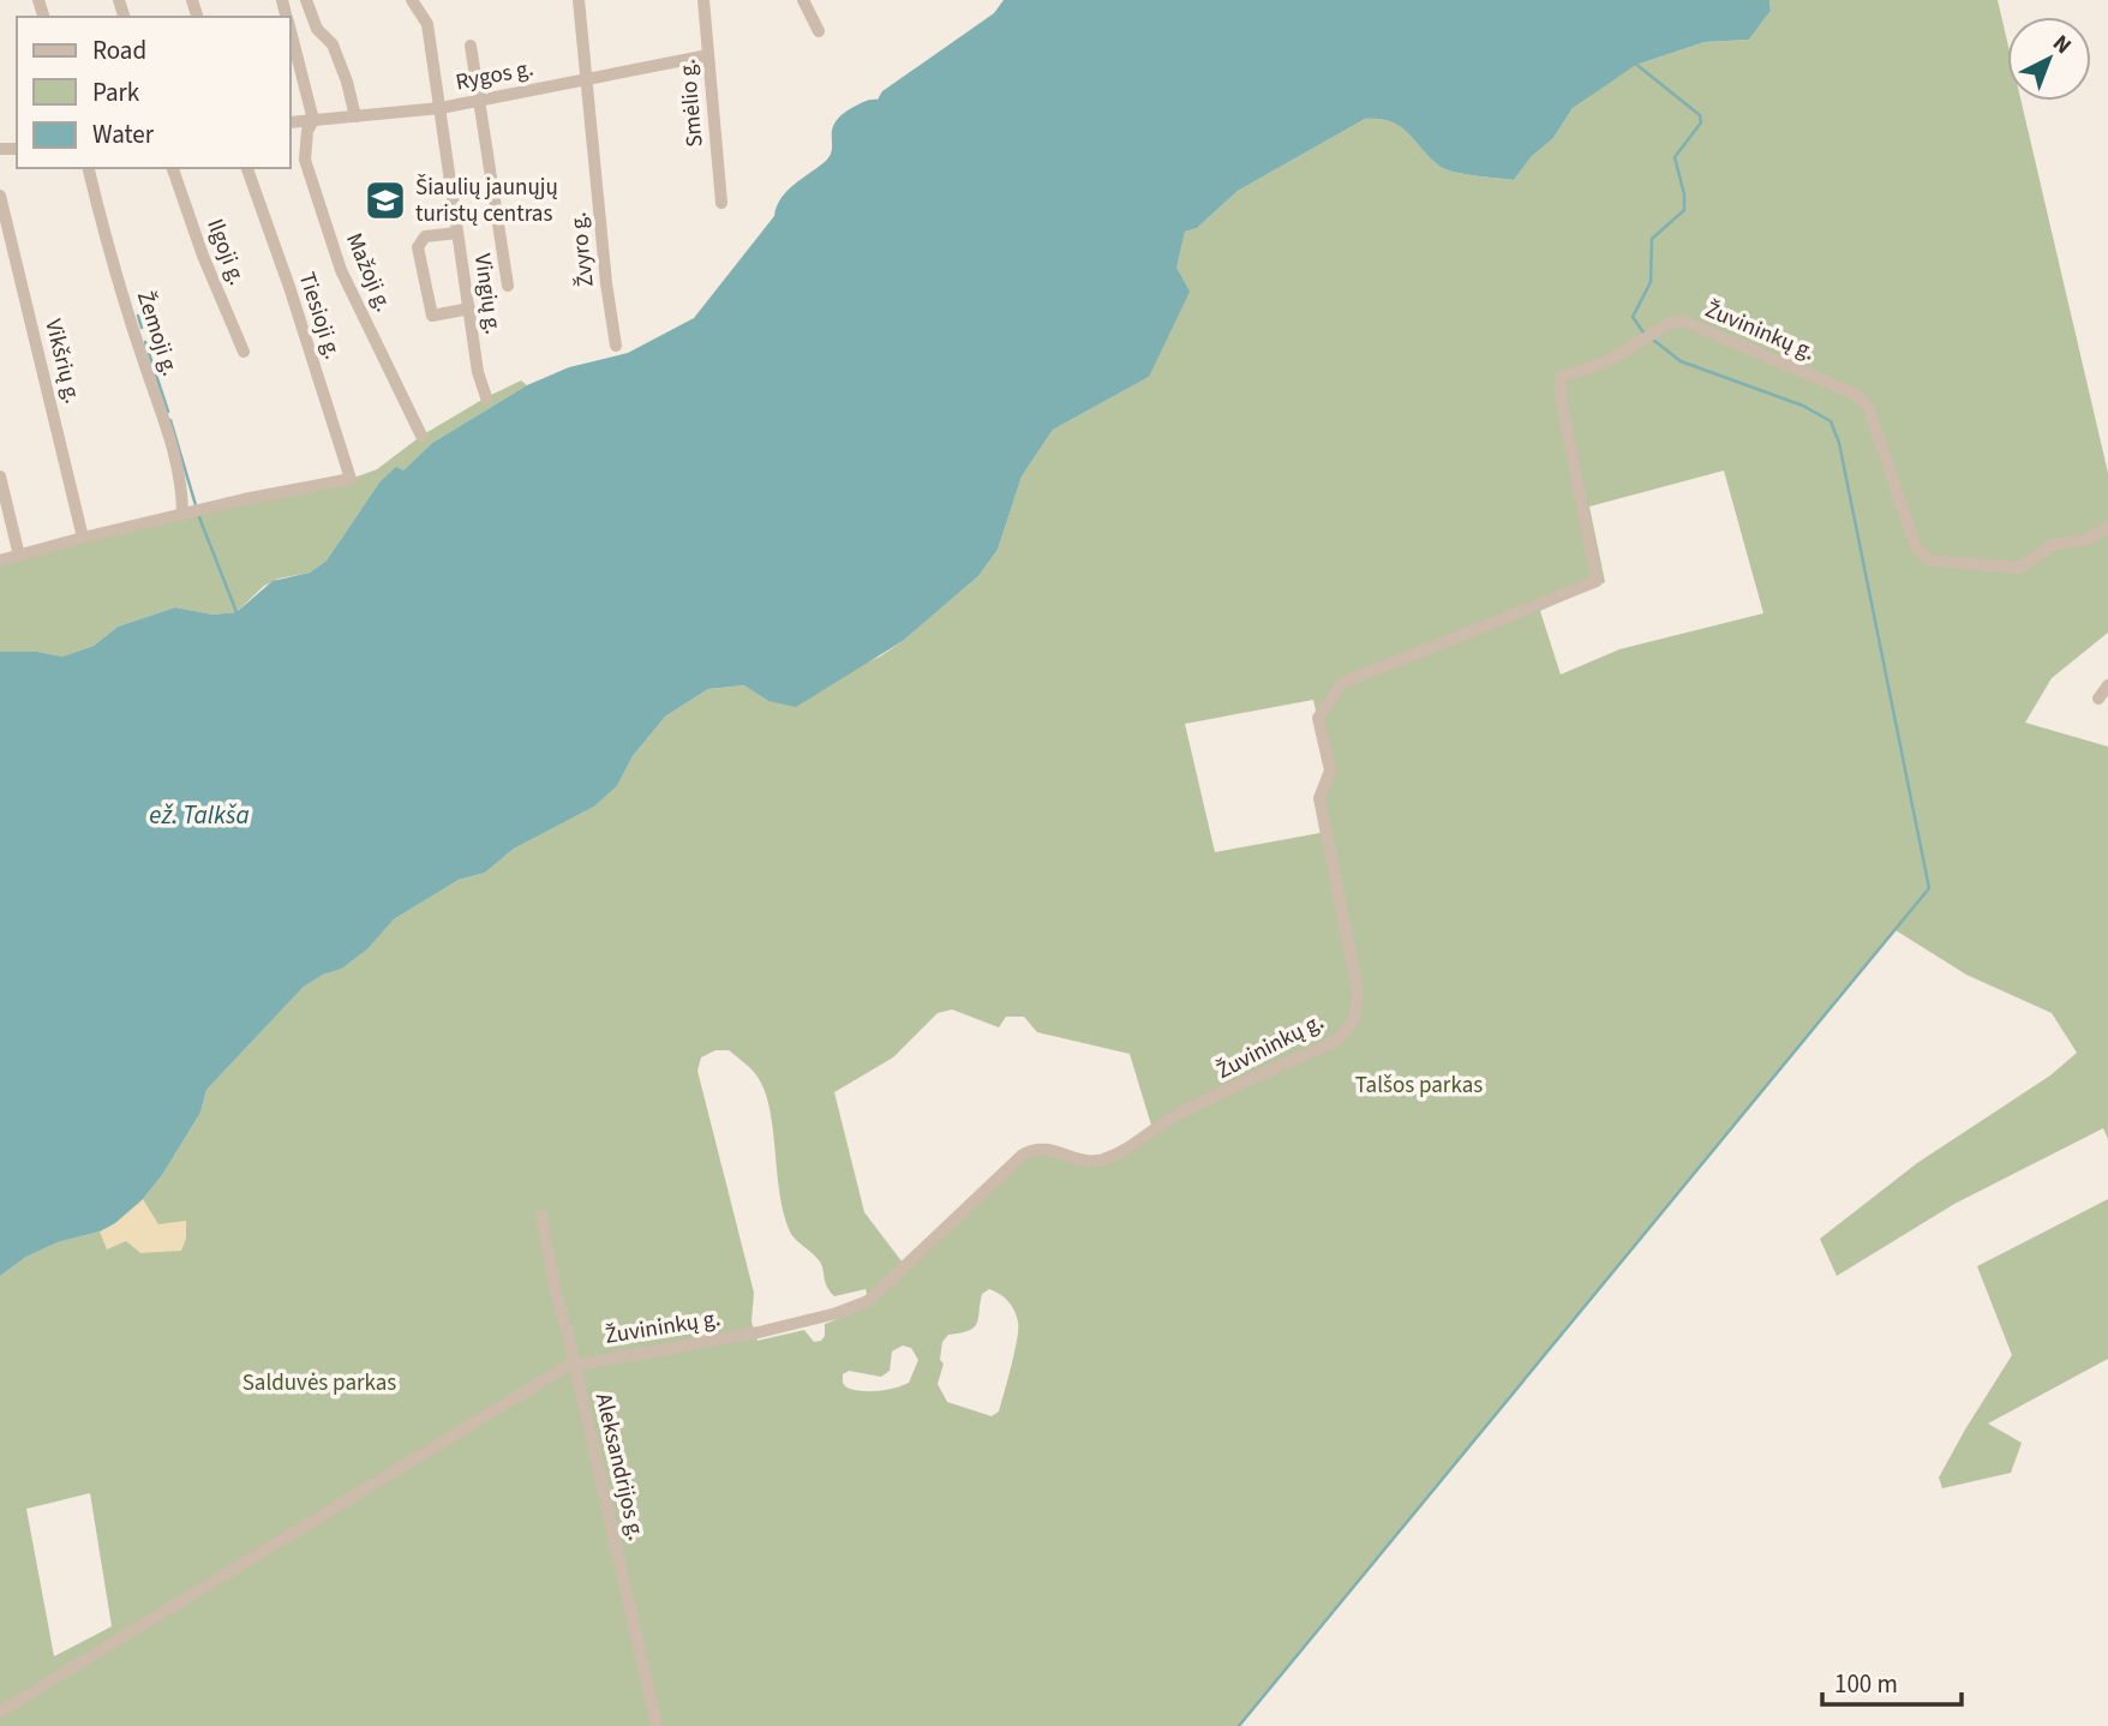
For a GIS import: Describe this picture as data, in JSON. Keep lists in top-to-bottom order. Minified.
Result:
{"streets":{"street":["Rygos g.","Smėlio g.","Žvyro g.","Ilgoji g.","Mažoji g.","Vingių g.","Tiesioji g.","Žuvininkų g.","Žemoji g.","Vikšrių g.","Aleksandrijos g."]},"crossings":[["Rygos g.","Smėlio g."],["Rygos g.","Žvyro g."],["Rygos g.","Mažoji g."],["Rygos g.","Vingių g."],["Tiesioji g.","Žemoji g."],["Žuvininkų g.","Aleksandrijos g."]],"water":["ež. Talkša"],"parks":["Talšos parkas","Salduvės parkas"],"places":{"school or university":["Šiaulių jaunųjų turistų centras"]},"legend":["Road","Park","Water"],"scale_bar":"100 m","north":"top right"}
